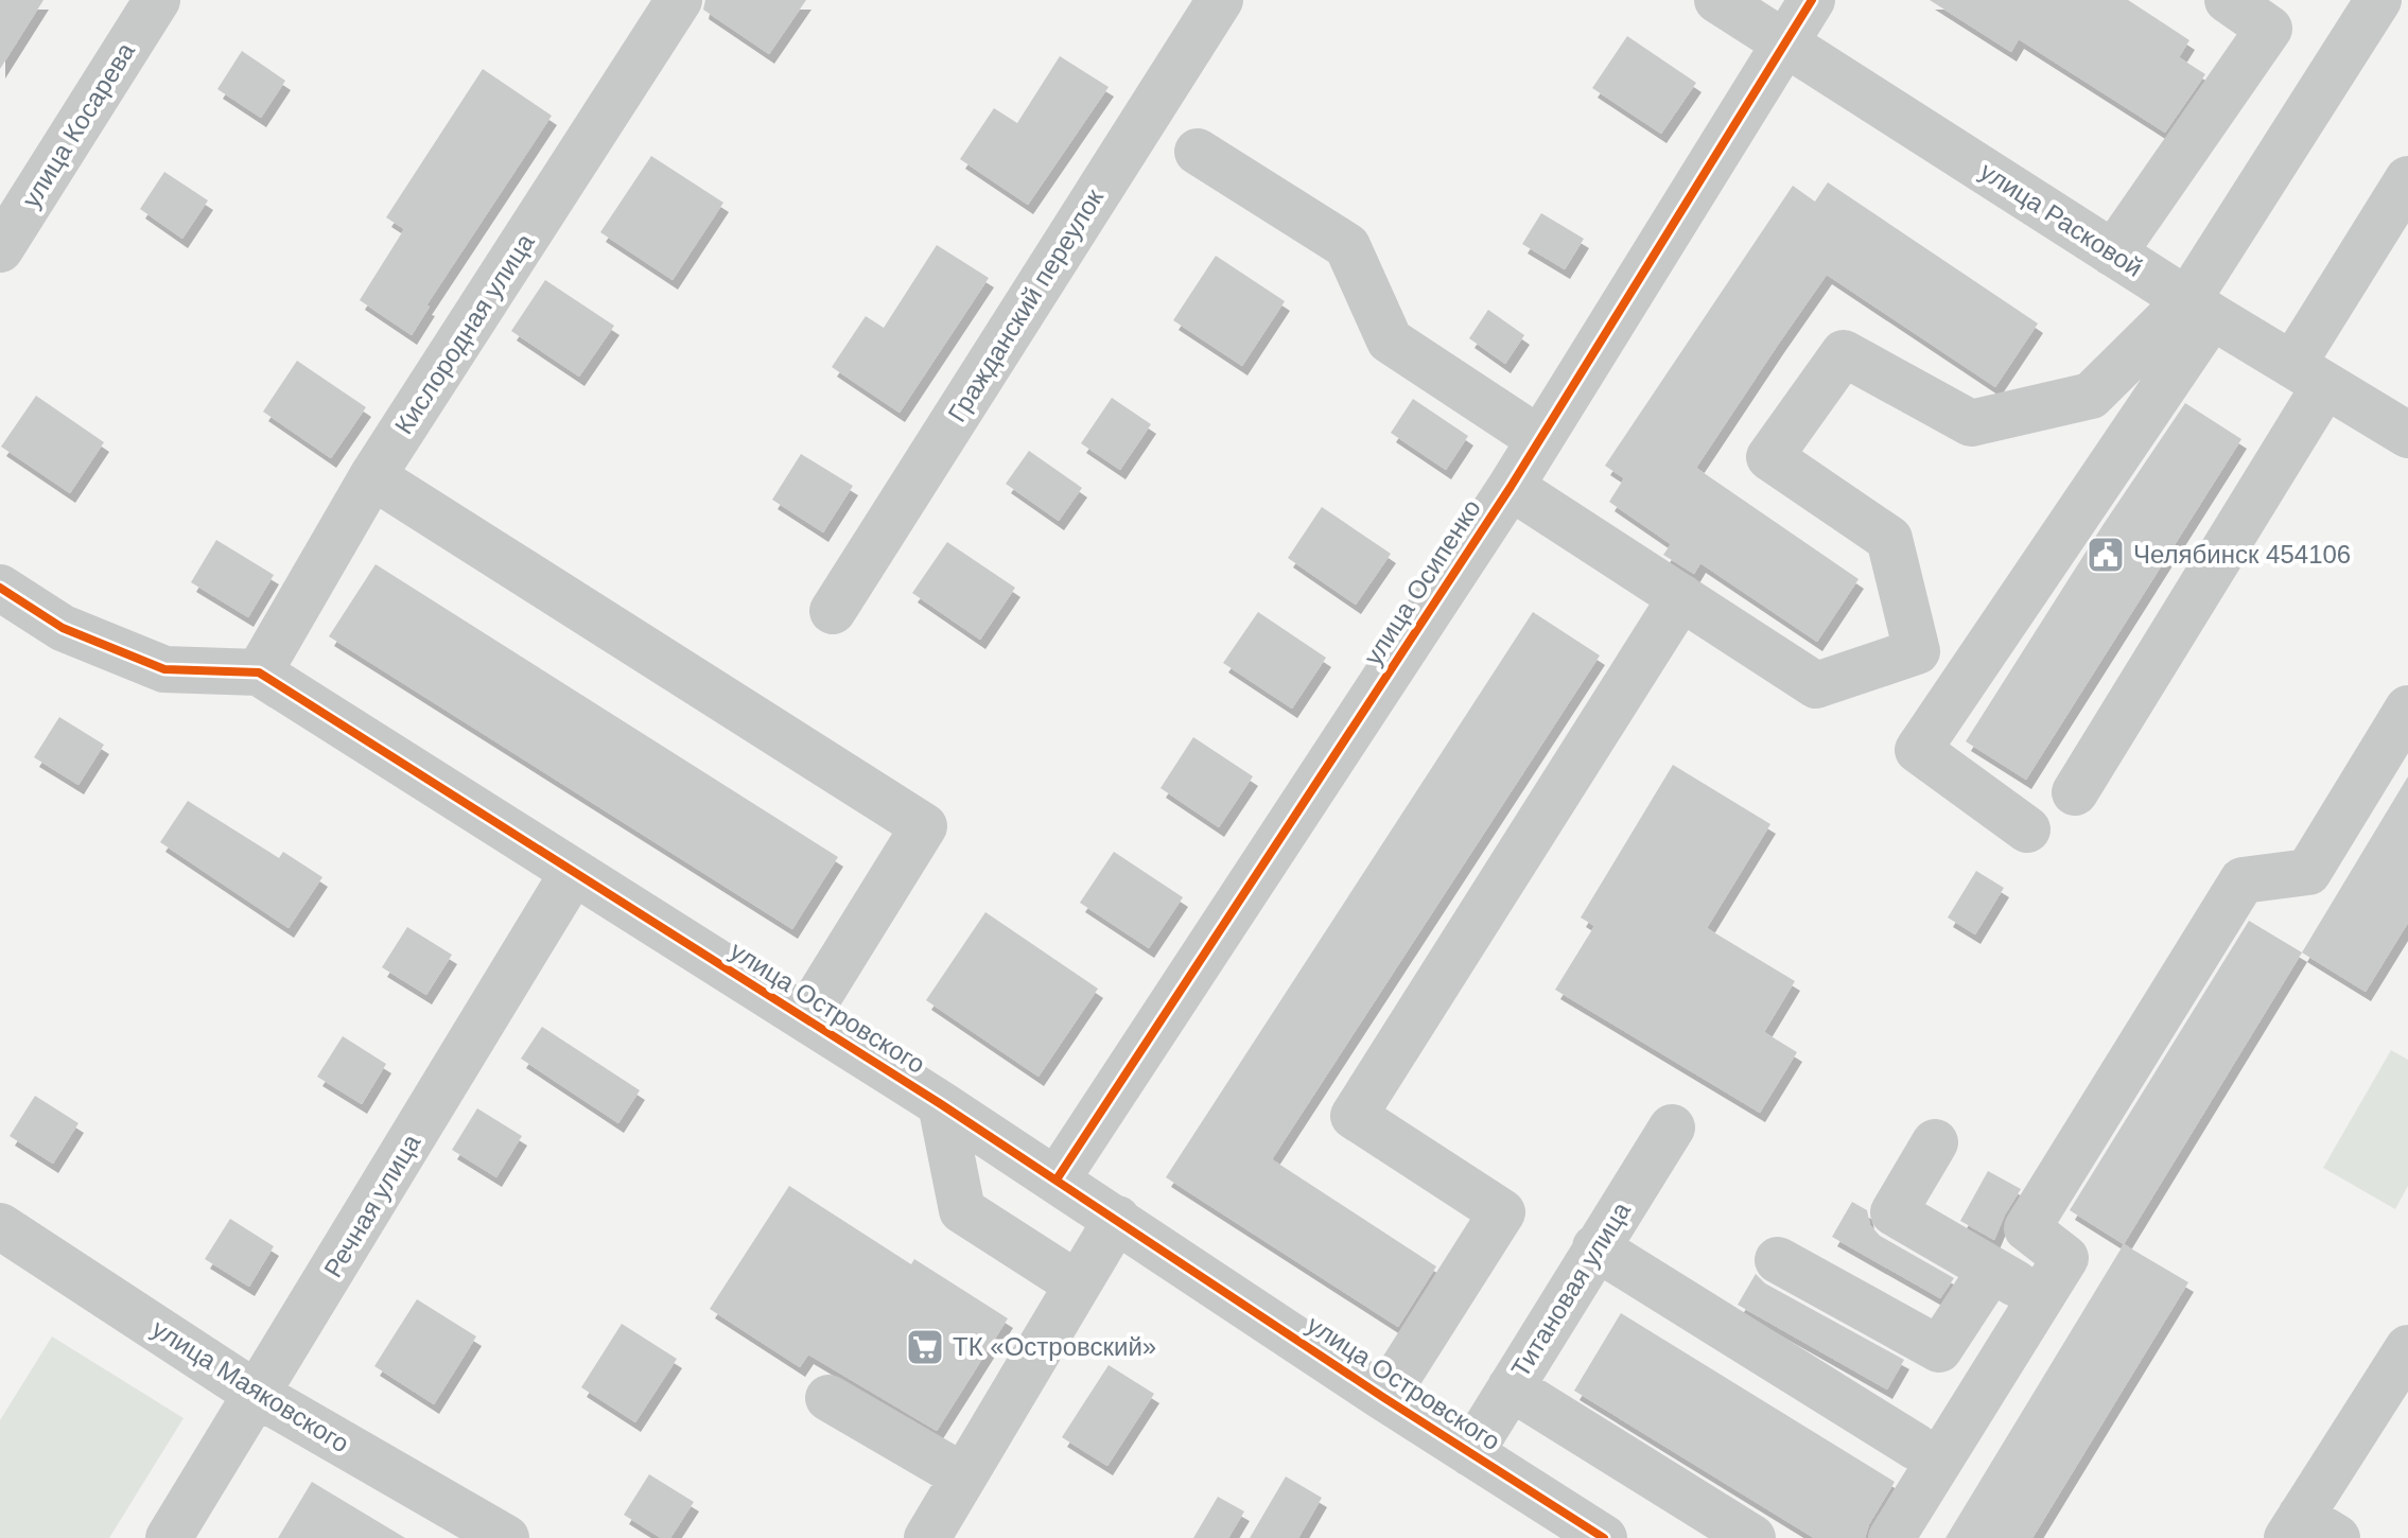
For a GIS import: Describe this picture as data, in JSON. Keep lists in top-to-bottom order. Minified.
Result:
{"streets":{"street":["улица Косарева","улица Расковой","Гражданский переулок","Кислородная улица","улица Осипенко","улица Островского","Речная улица","Титановая улица","улица Маяковского"]},"crossings":[["улица Расковой","улица Осипенко"],["Кислородная улица","улица Островского"],["улица Осипенко","улица Островского"],["улица Островского","Речная улица"],["улица Островского","Титановая улица"],["Речная улица","улица Маяковского"]],"places":{"public building":["Челябинск 454106"],"supermarket":["ТК «Островский»"]}}
